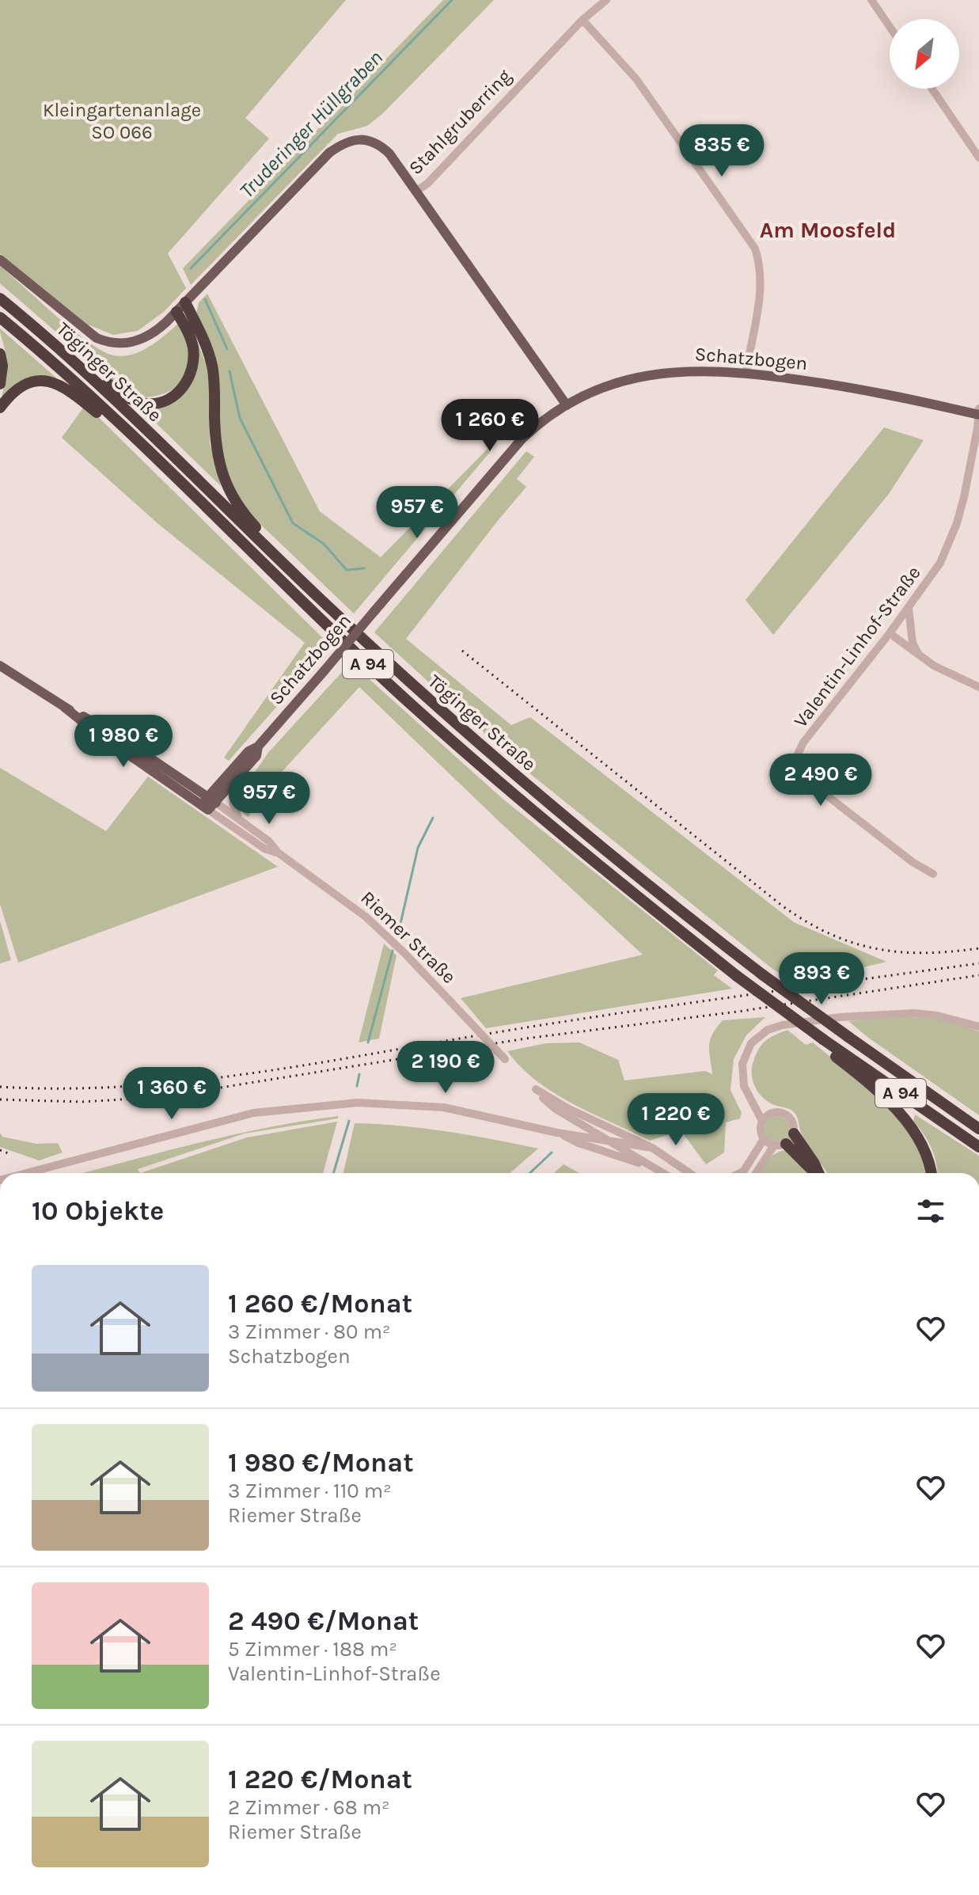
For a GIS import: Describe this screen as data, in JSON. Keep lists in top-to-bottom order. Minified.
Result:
{"streets":{"highway":["Töginger Straße","A 94"],"main road":["Stahlgruberring","Schatzbogen","Riemer Straße"],"street":["Valentin-Linhof-Straße"]},"crossings":[["Stahlgruberring","Schatzbogen"],["Schatzbogen","Valentin-Linhof-Straße"],["Schatzbogen","Riemer Straße"]],"districts":["Am Moosfeld"],"water":["Truderinger Hüllgraben"],"parks":["Kleingartenanlage SO 066"],"north":"bottom left","page":{"price":["835 €","1 260 €","957 €","1 980 €","2 490 €","957 €","893 €","2 190 €","1 360 €","1 220 €"],"heading":"10 Objekte","list":[{"name":"1 260 €/Monat","note":"3 Zimmer · 80 m² · Schatzbogen"},{"name":"1 980 €/Monat","note":"3 Zimmer · 110 m² · Riemer Straße"},{"name":"2 490 €/Monat","note":"5 Zimmer · 188 m² · Valentin-Linhof-Straße"},{"name":"1 220 €/Monat","note":"2 Zimmer · 68 m² · Riemer Straße"}]}}
